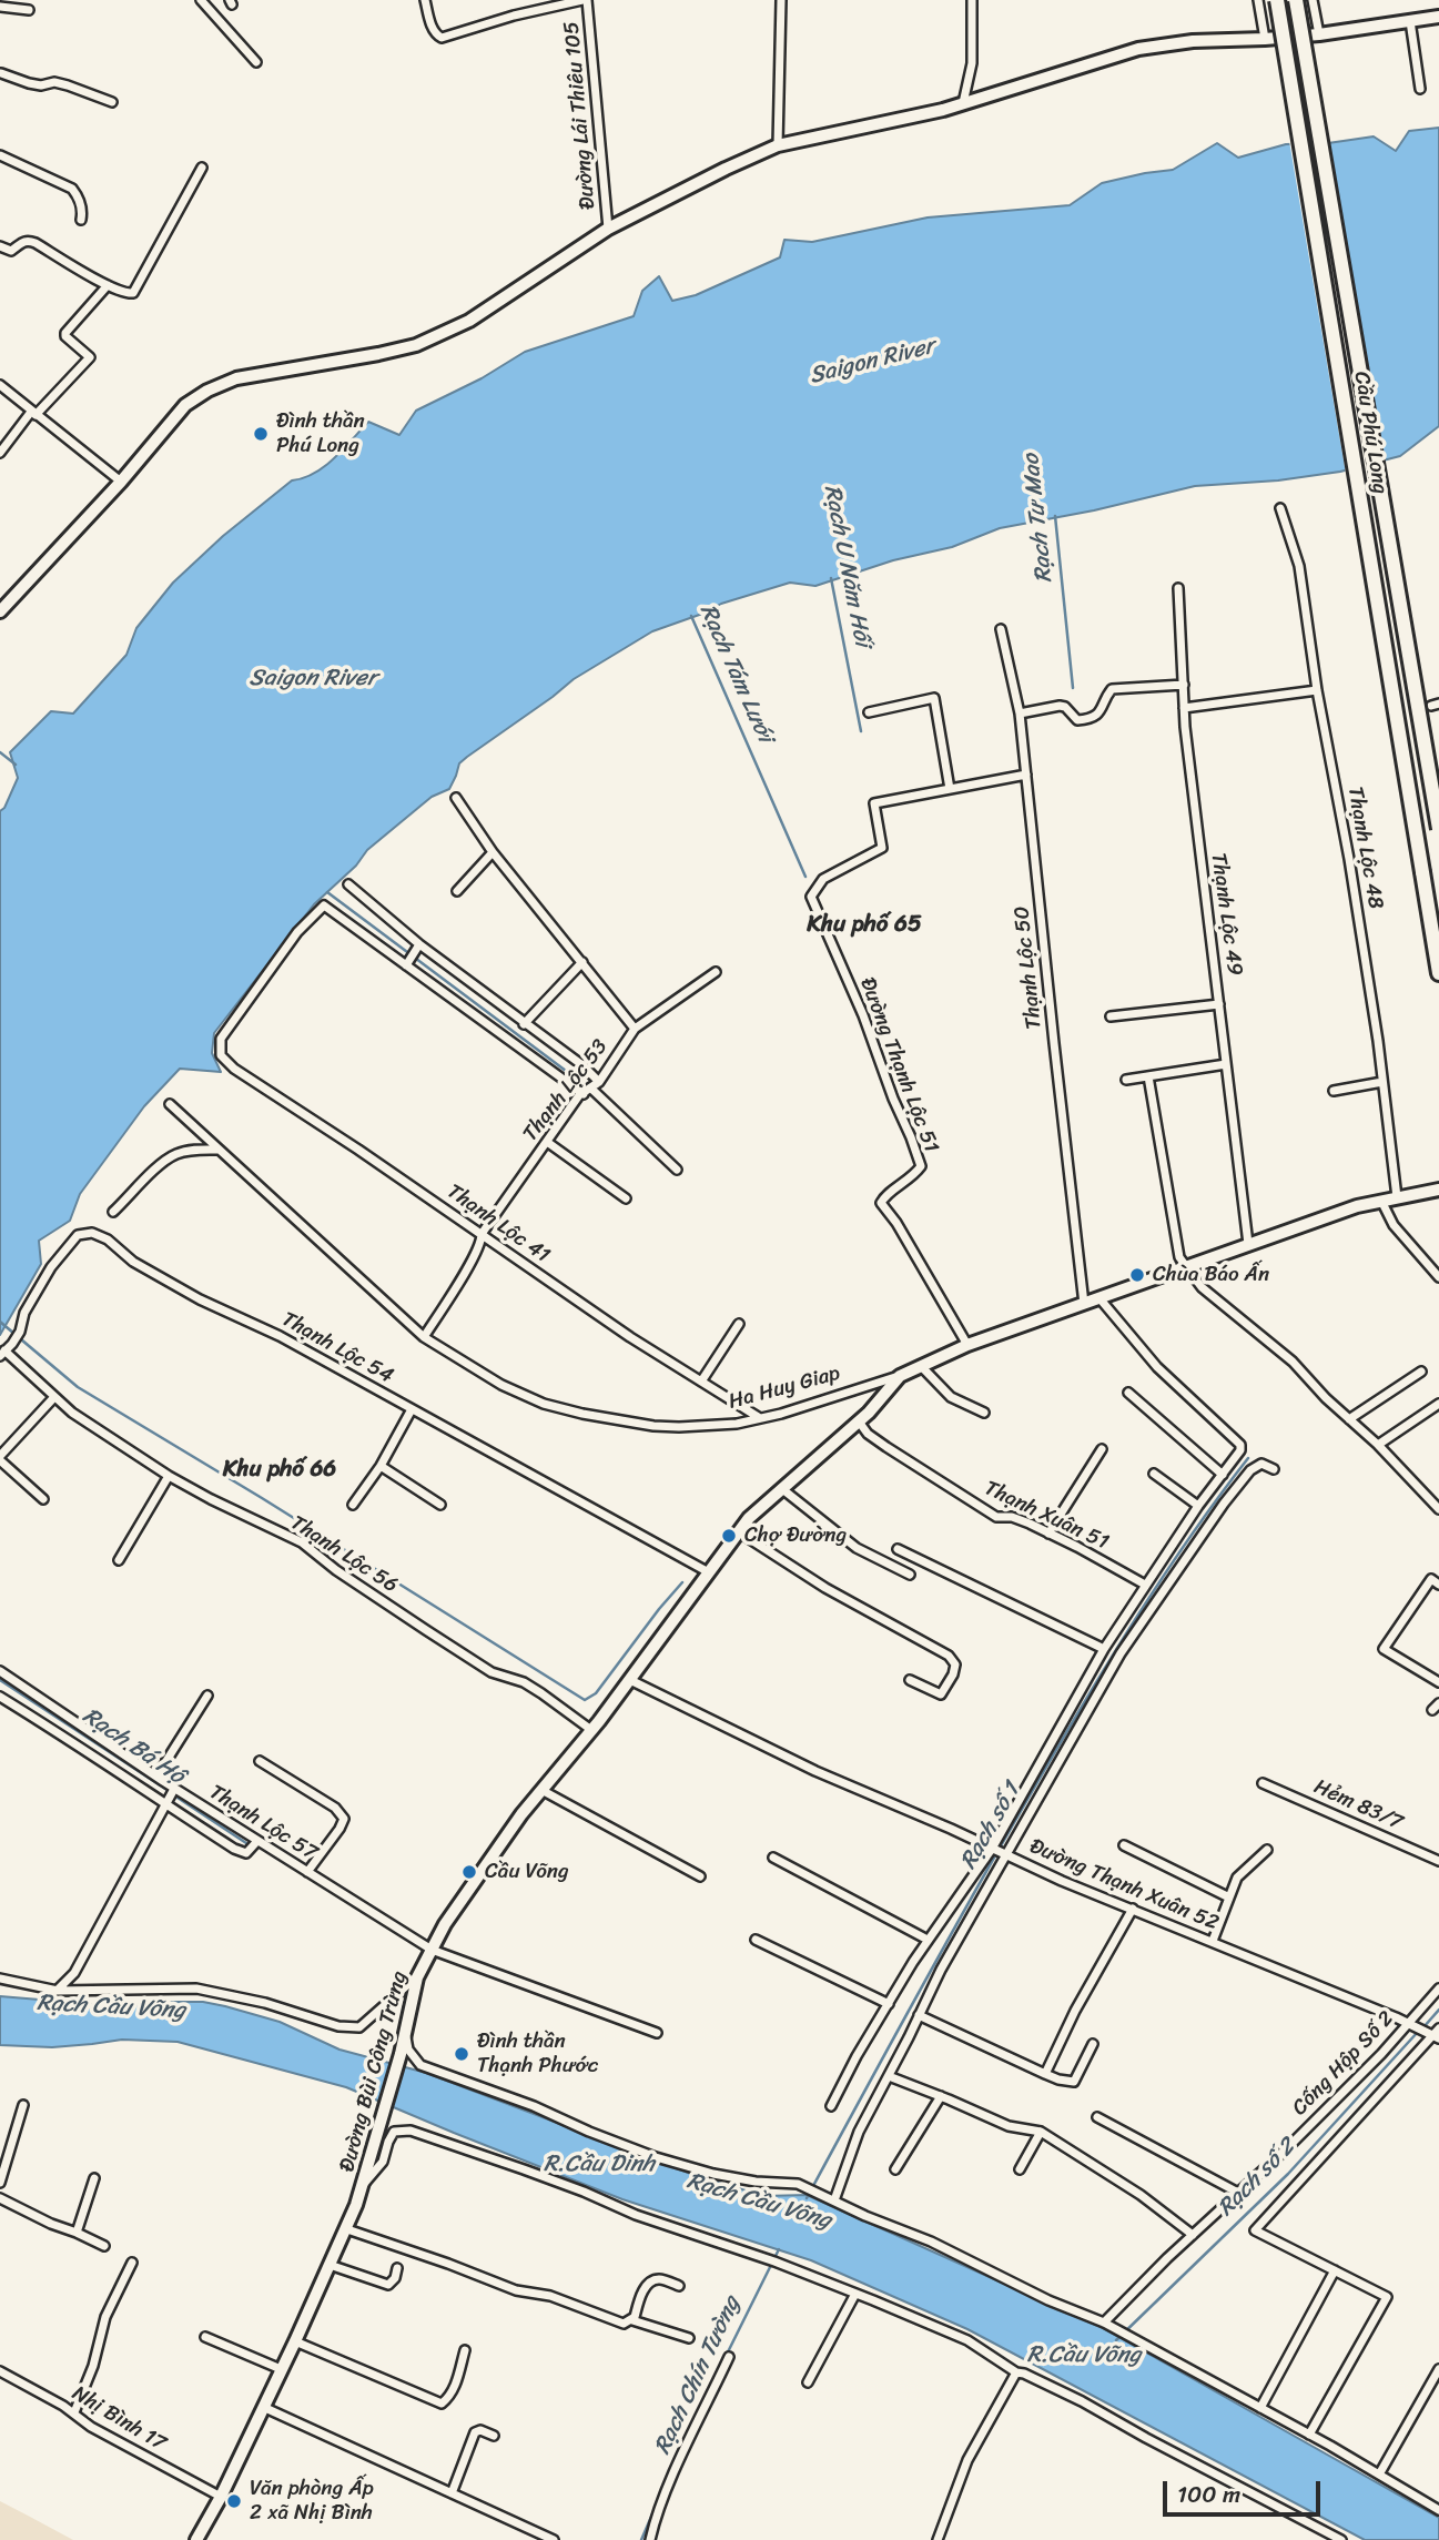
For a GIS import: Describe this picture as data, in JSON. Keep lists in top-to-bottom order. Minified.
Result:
{"streets":{"main road":["Cầu Phú Long"],"street":["Đường Lái Thiêu 105","Thạnh Lộc 48","Thạnh Lộc 49","Thạnh Lộc 50","Đường Thạnh Lộc 51","Thạnh Lộc 53","Thạnh Lộc 41","Thạnh Lộc 54","Ha Huy Giap","Thạnh Xuân 51","Thạnh Lộc 56","Hẻm 83/7","Thạnh Lộc 57","Đường Thạnh Xuân 52","Cống Hộp Số 2","Đường Bùi Công Trừng","Nhị Bình 17"]},"crossings":[["Thạnh Lộc 48","Ha Huy Giap"],["Thạnh Lộc 49","Ha Huy Giap"],["Thạnh Lộc 50","Ha Huy Giap"],["Đường Thạnh Lộc 51","Ha Huy Giap"],["Thạnh Lộc 53","Thạnh Lộc 41"],["Thạnh Lộc 53","Ha Huy Giap"],["Thạnh Lộc 41","Ha Huy Giap"],["Thạnh Lộc 54","Thạnh Lộc 56"],["Thạnh Lộc 54","Đường Bùi Công Trừng"],["Ha Huy Giap","Đường Bùi Công Trừng"],["Thạnh Xuân 51","Đường Bùi Công Trừng"],["Thạnh Lộc 56","Đường Bùi Công Trừng"],["Thạnh Lộc 57","Đường Bùi Công Trừng"],["Đường Thạnh Xuân 52","Cống Hộp Số 2"],["Đường Thạnh Xuân 52","Đường Bùi Công Trừng"],["Đường Bùi Công Trừng","Nhị Bình 17"]],"districts":["Khu phố 65","Khu phố 66"],"water":["Saigon River","Rạch Tư Mao","Rạch U Năm Hối","Rạch Tám Lưới","Rạch Bá Hộ","Rạch số 1","Rạch Cầu Võng","R.Cầu Dinh","Rạch số 2","R.Cầu Võng","Rạch Chín Tường"],"places":["Đình thần Phú Long","Chùa Báo Ấn","Chợ Đường","Cầu Võng","Đình thần Thạnh Phước","Văn phòng Ấp 2 xã Nhị Bình"],"scale_bar":"100 m"}
